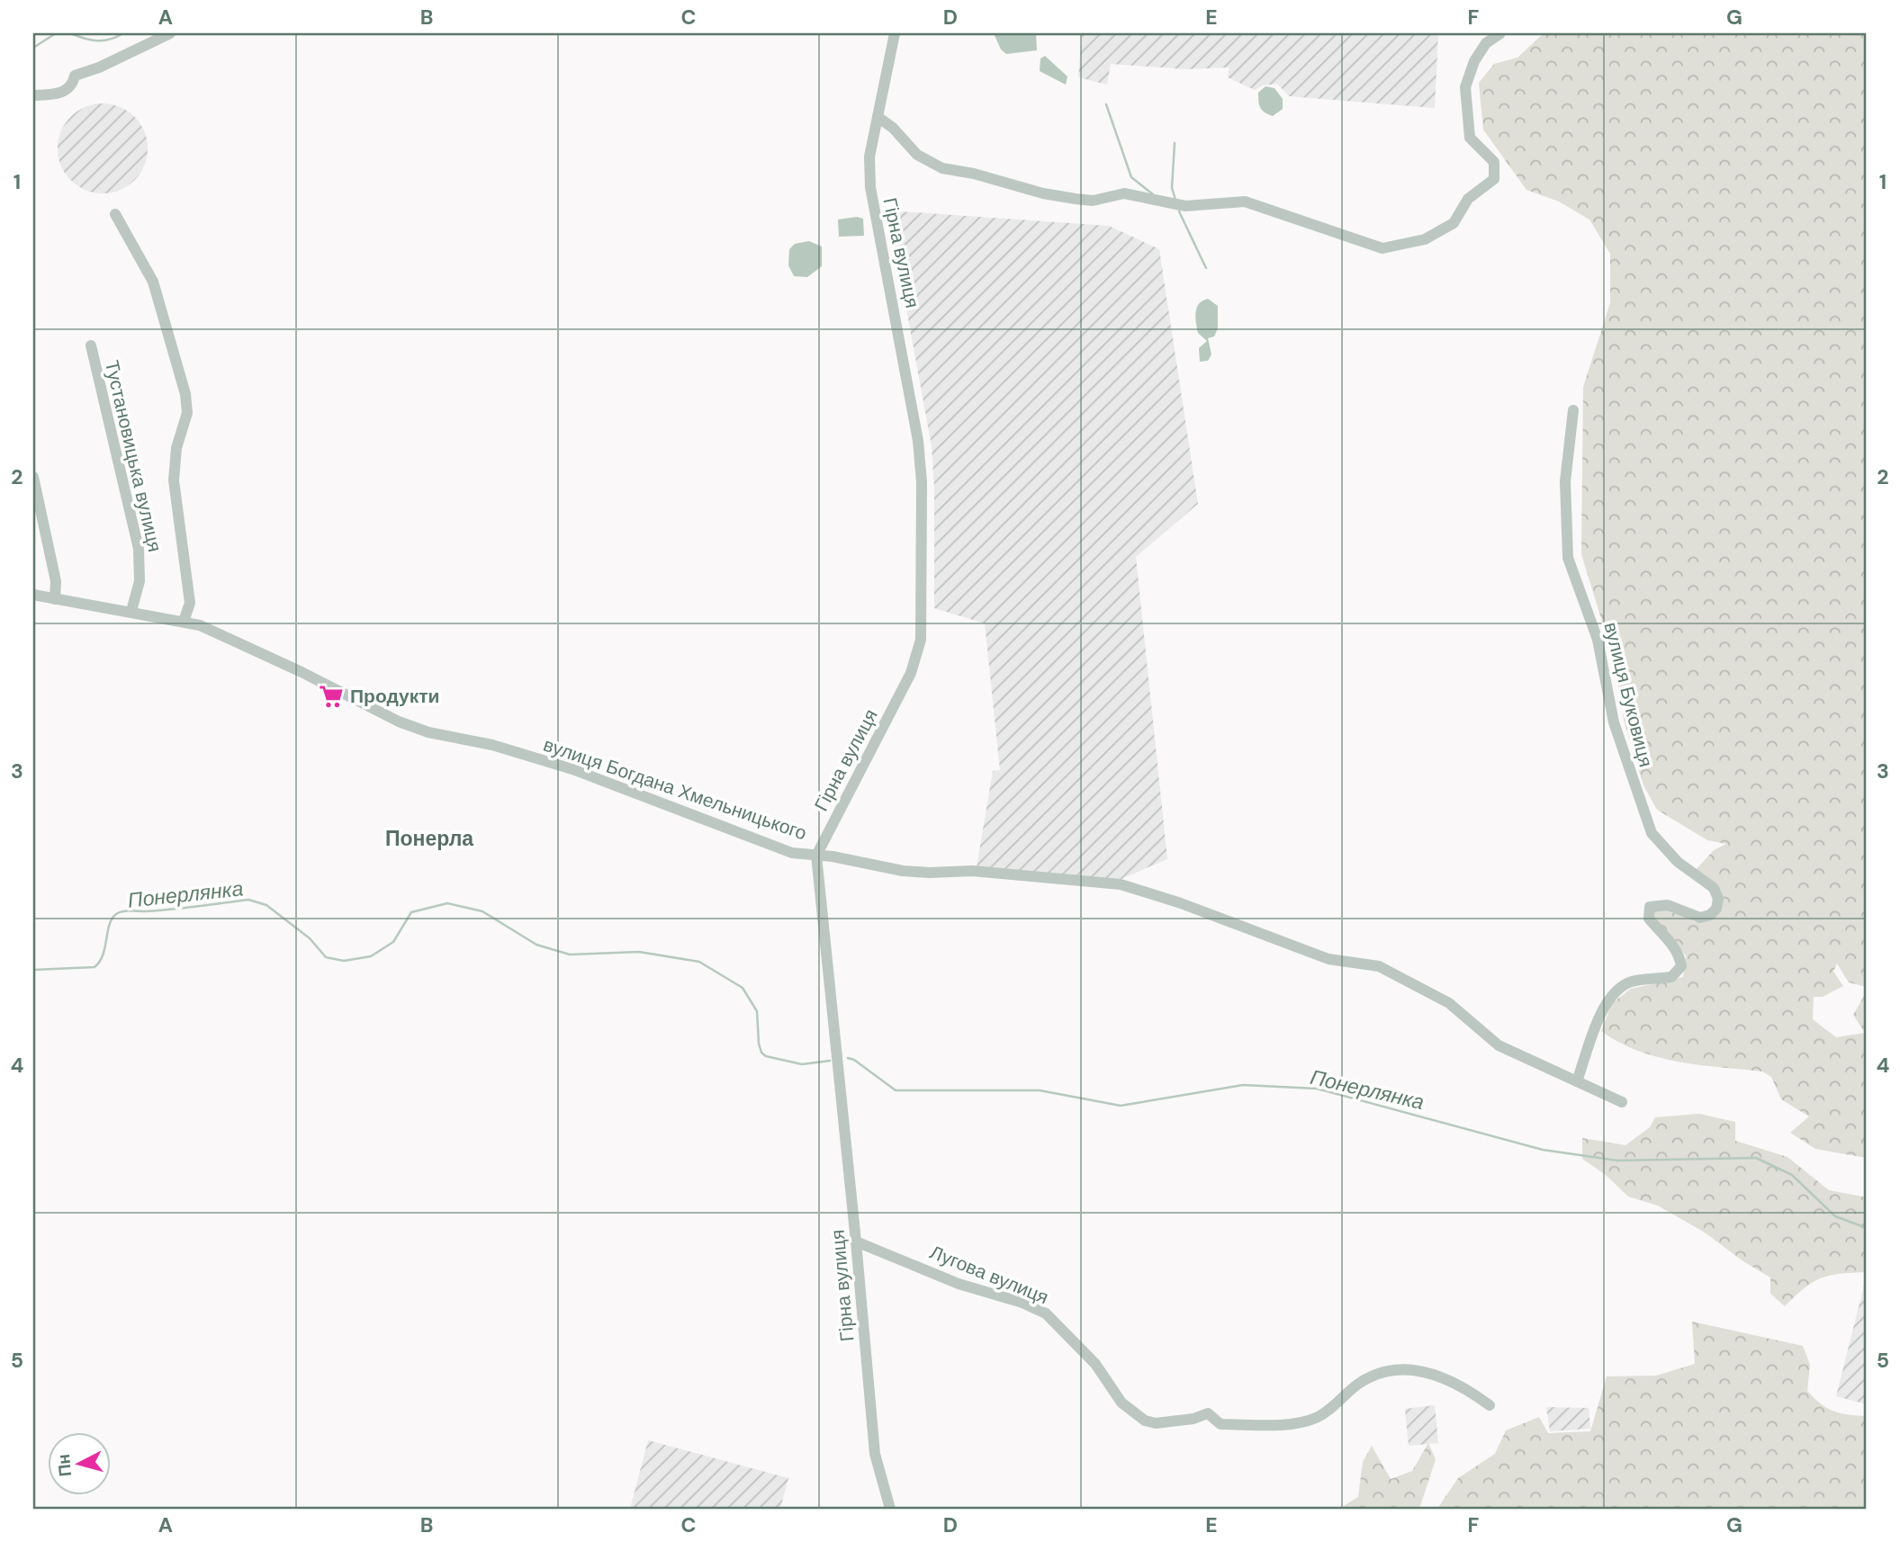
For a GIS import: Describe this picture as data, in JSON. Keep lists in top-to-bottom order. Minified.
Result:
{"streets":{"street":["Гірна вулиця","Тустановицька вулиця","вулиця Буковиця","вулиця Богдана Хмельницького","Лугова вулиця"]},"crossings":[["Гірна вулиця","вулиця Богдана Хмельницького"],["Гірна вулиця","Лугова вулиця"],["Тустановицька вулиця","вулиця Богдана Хмельницького"],["вулиця Буковиця","вулиця Богдана Хмельницького"]],"districts":["Понерла"],"water":["Понерлянка"],"places":{"supermarket":["Продукти"]},"north":"left","grid":{"columns":["A","B","C","D","E","F","G"],"rows":["1","2","3","4","5"]}}
